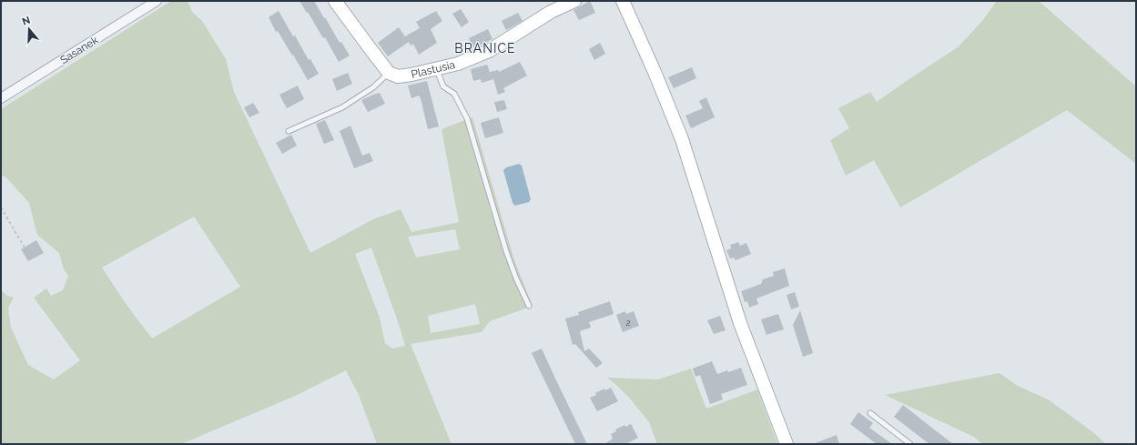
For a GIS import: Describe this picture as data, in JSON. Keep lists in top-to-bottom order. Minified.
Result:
{"streets":{"street":["Sasanek","Plastusia"]},"districts":["BRANICE"],"house_numbers":["2"],"north":"top"}
